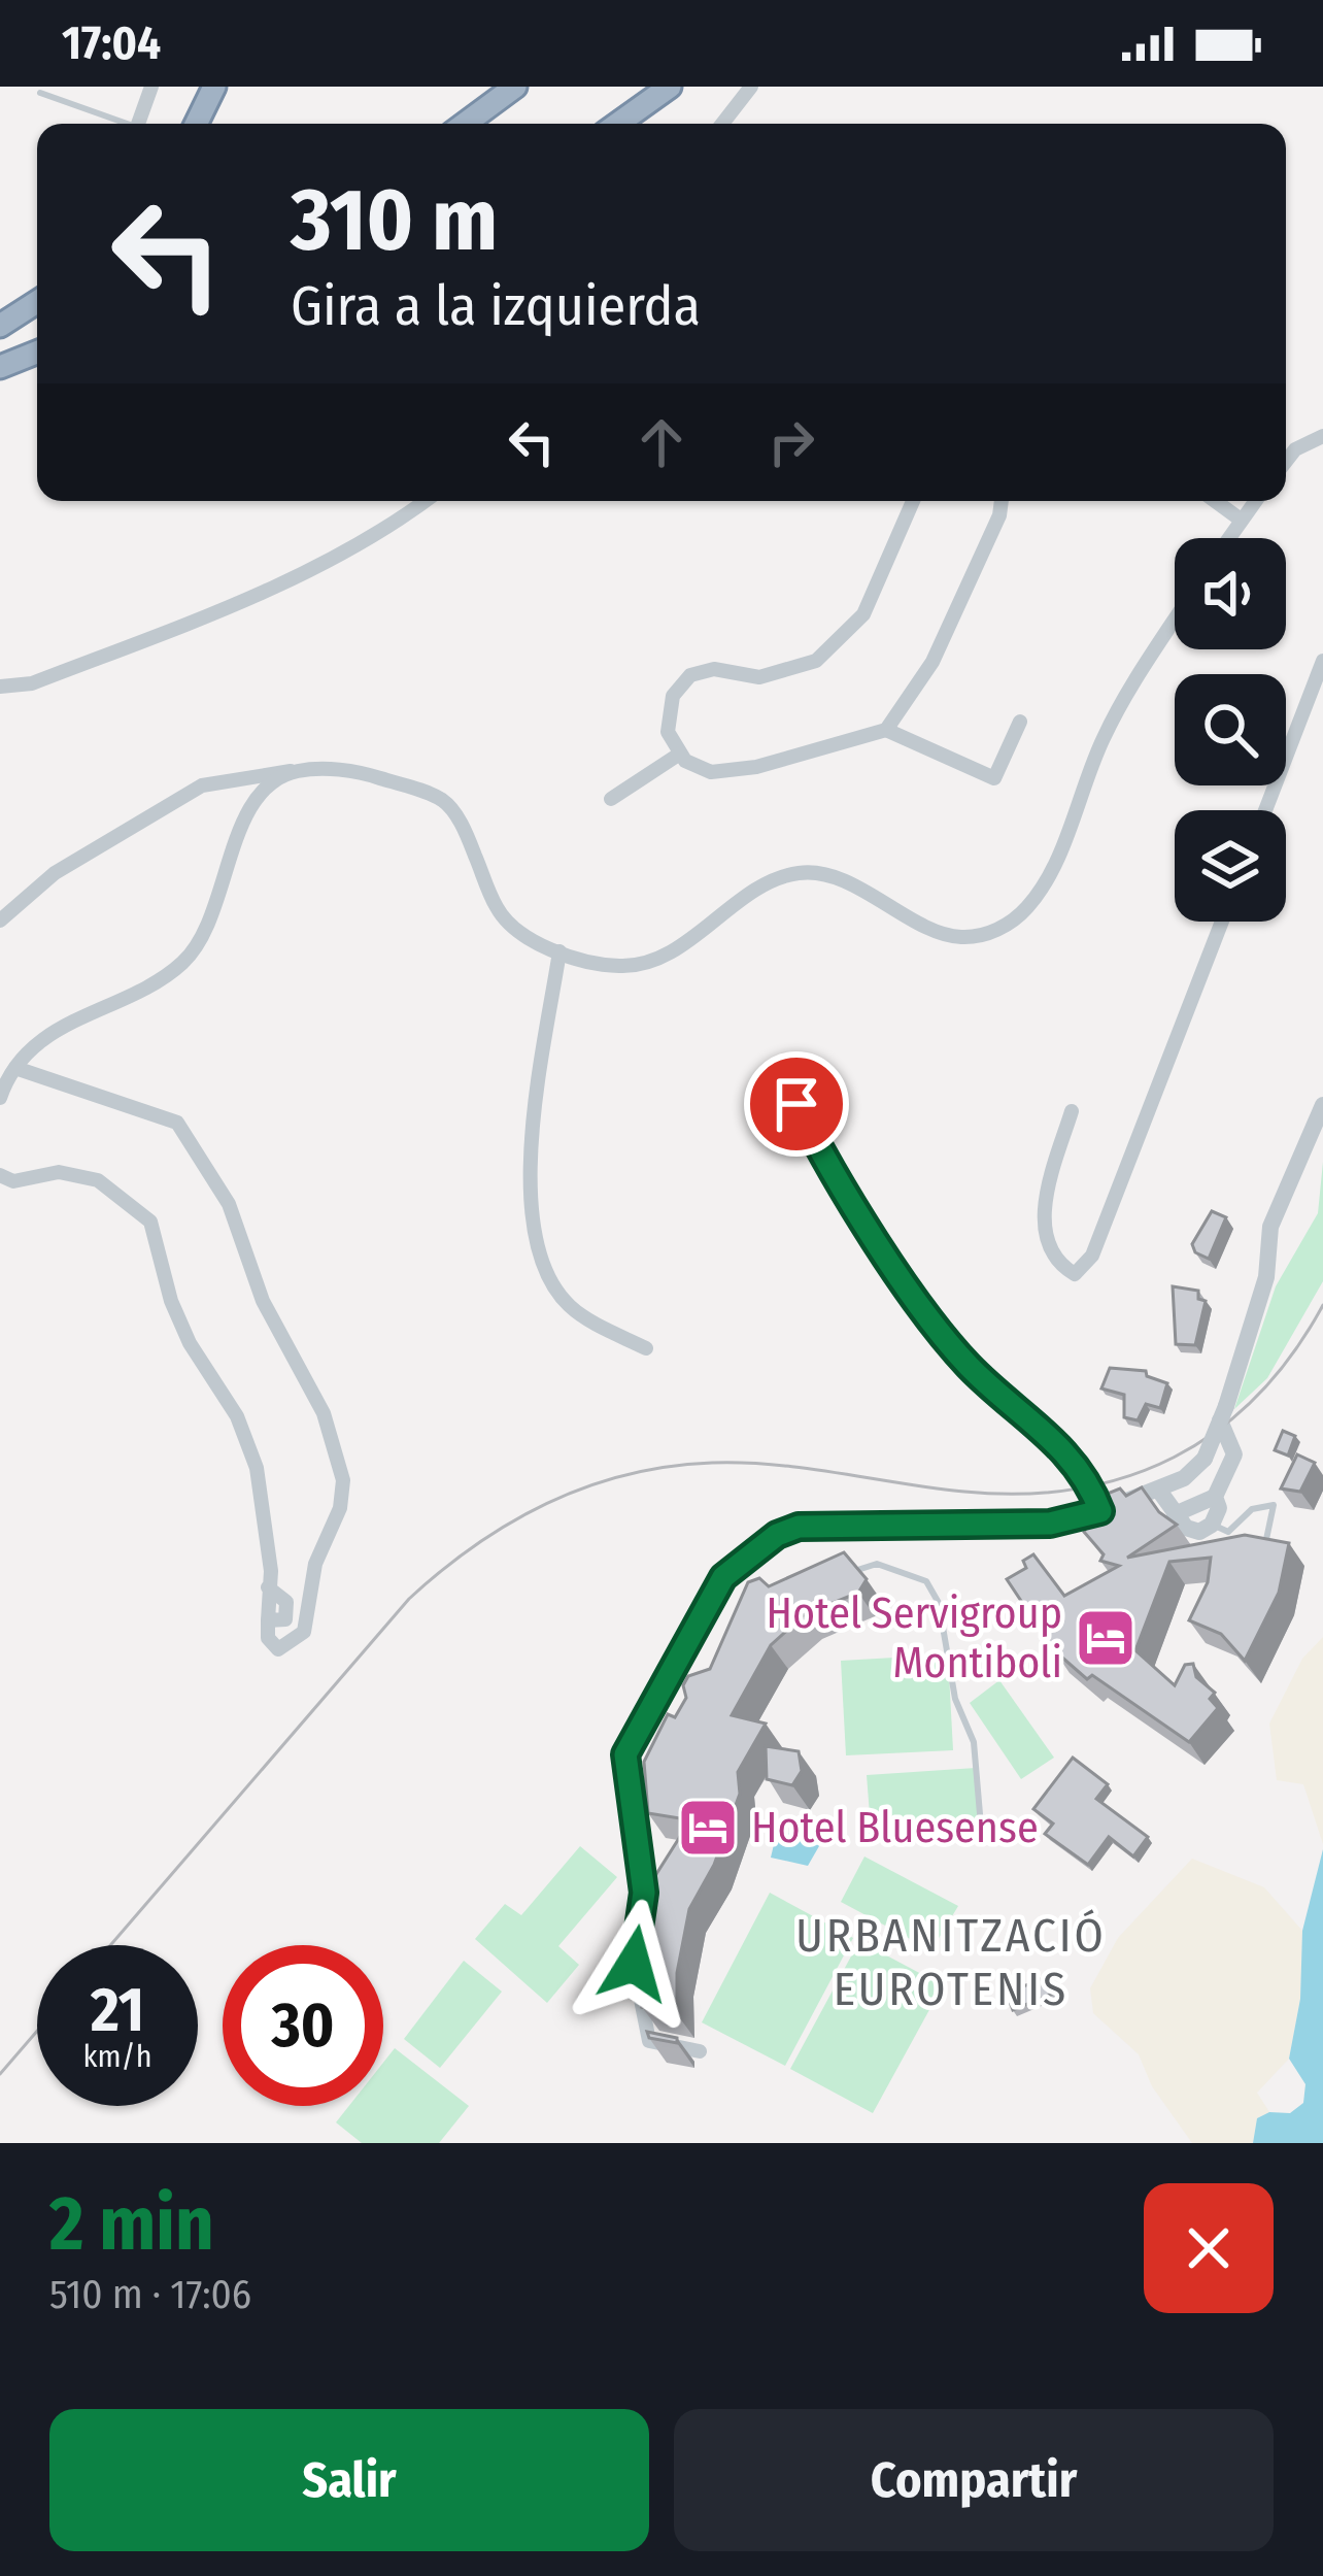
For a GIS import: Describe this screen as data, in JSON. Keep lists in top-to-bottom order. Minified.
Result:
{"districts":["URBANITZACIÓ EUROTENIS"],"places":{"hotel":["Hotel Servigroup Montiboli","Hotel Bluesense"]},"page":{"status":"17:04","turn":["310 m","Gira a la izquierda"],"speed":"21 km/h","limit":"30","heading":["2 min","510 m · 17:06"],"buttons":["Salir","Compartir"]}}
